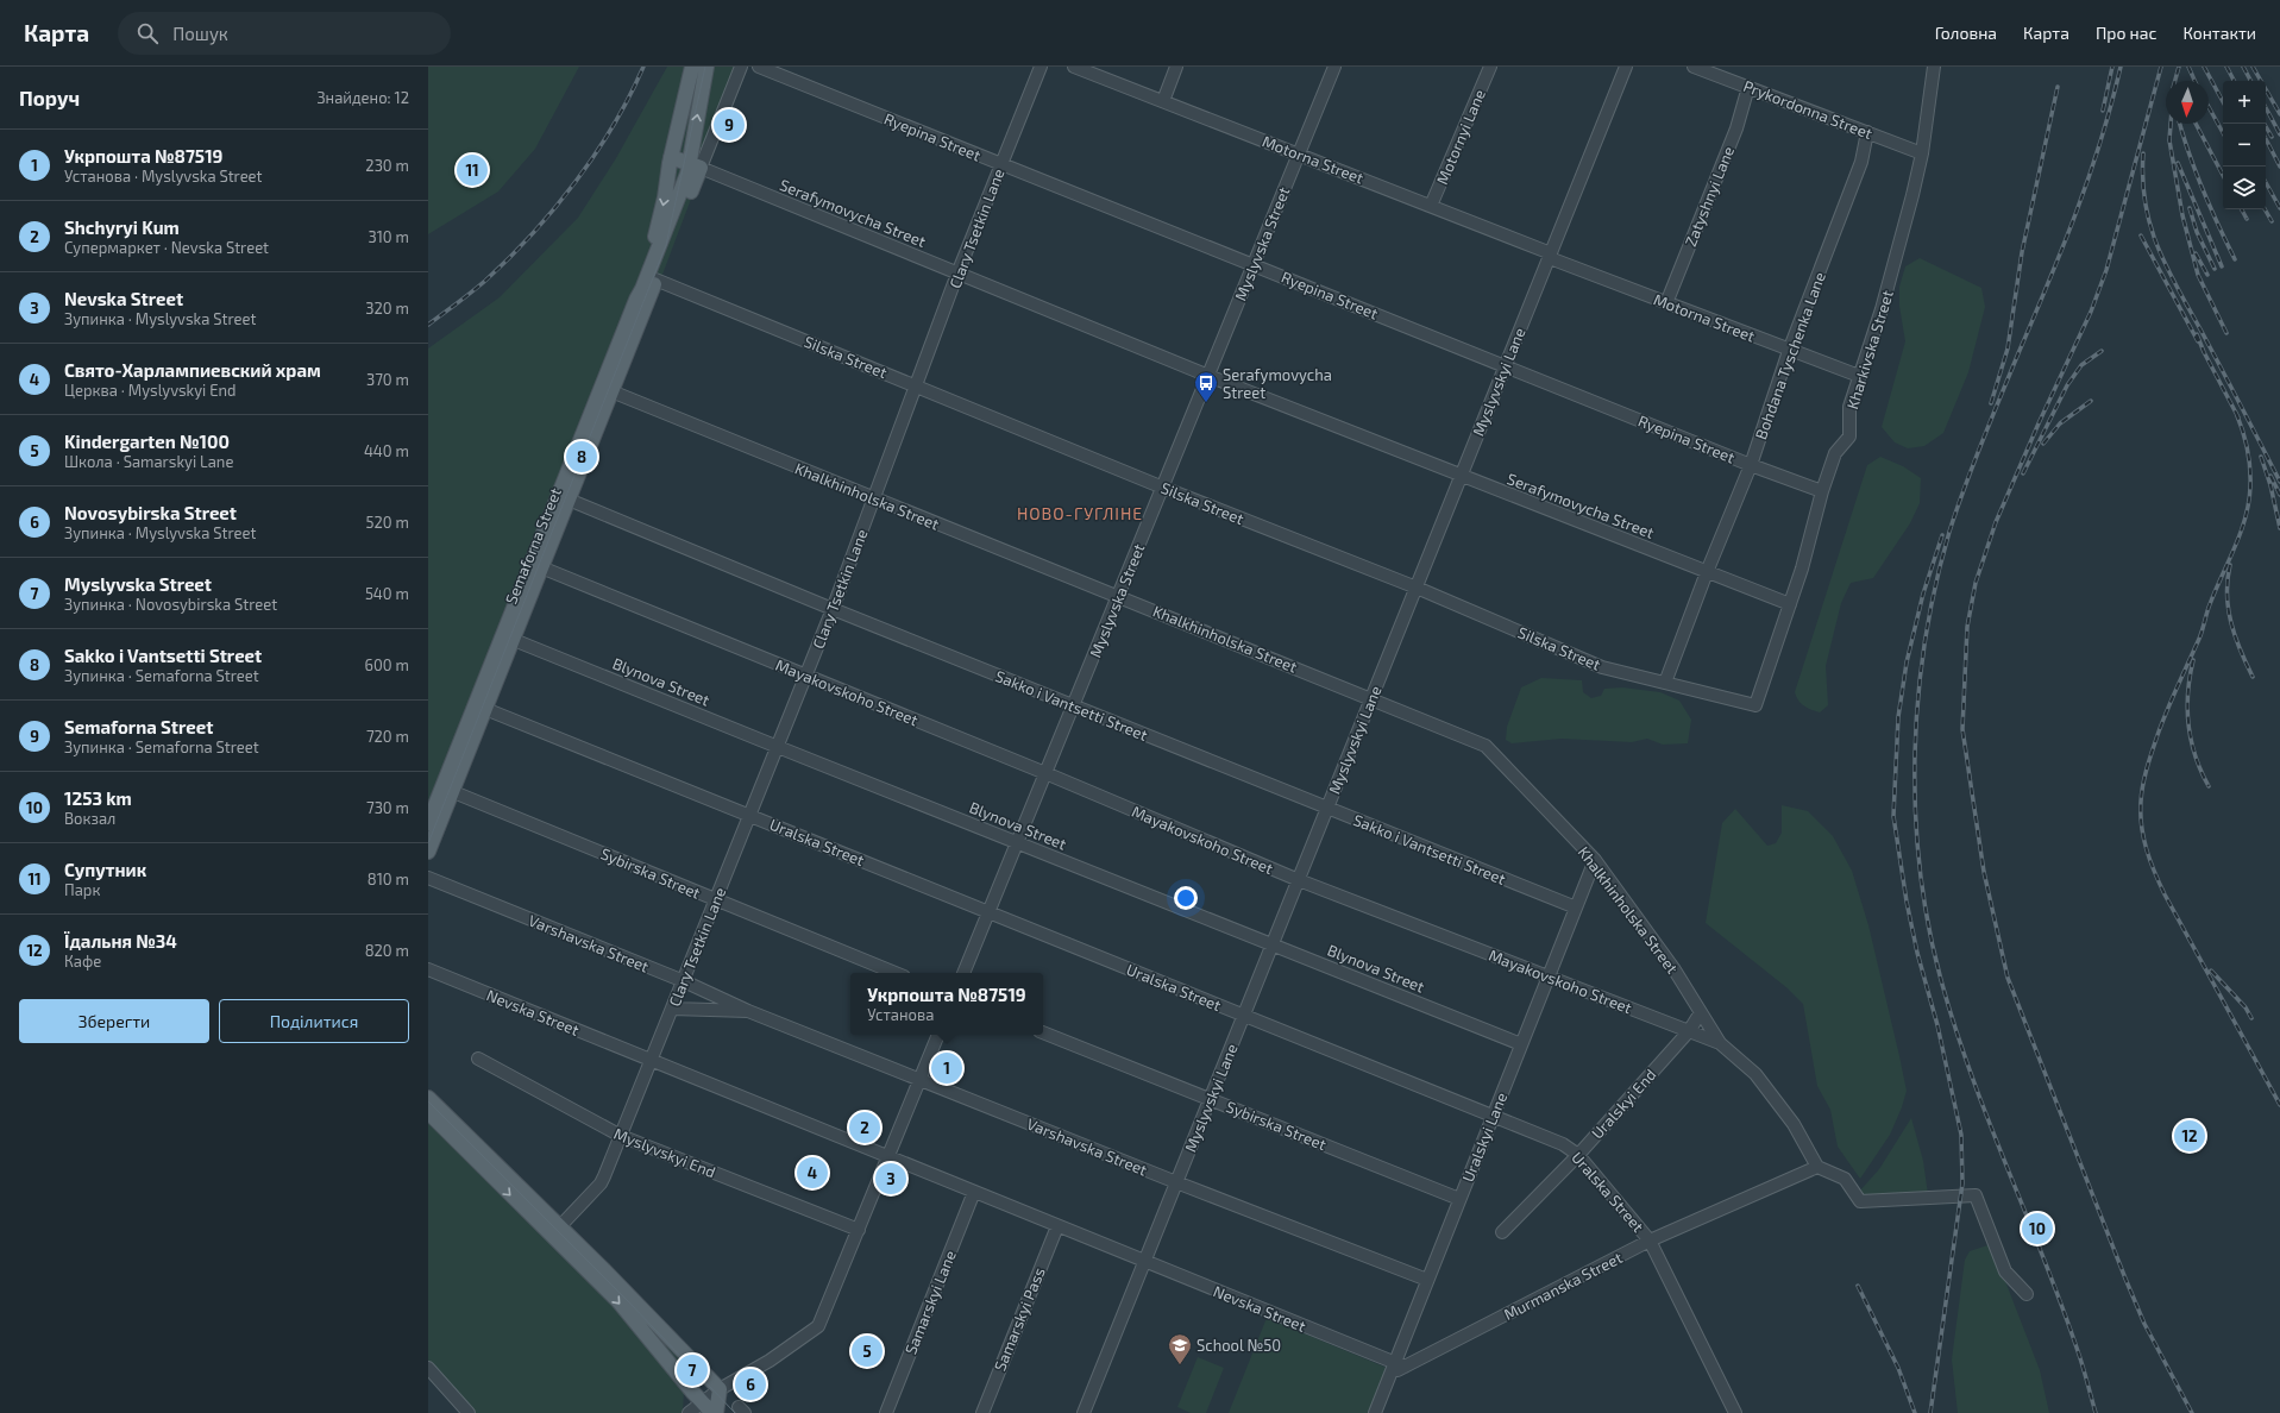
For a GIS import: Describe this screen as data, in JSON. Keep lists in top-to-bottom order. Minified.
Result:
{"streets":{"main road":["Serafymovycha Street","Semaforna Street"],"street":["Prykordonna Street","Ryepina Street","Motornyi Lane","Motorna Street","Zatyshnyi Lane","Clary Tsetkin Lane","Myslyvska Street","Kharkivska Street","Bohdana Tyschenka Lane","Silska Street","Myslyvskyi Lane","Khalkhinholska Street","Blynova Street","Mayakovskoho Street","Sakko i Vantsetti Street","Uralska Street","Sybirska Street","Varshavska Street","Nevska Street","Uralskyi End","Uralskyi Lane","Myslyvskyi End","Murmanska Street","Samarskyi Lane","Samarskyi Pass"]},"crossings":[["Prykordonna Street","Zatyshnyi Lane"],["Prykordonna Street","Kharkivska Street"],["Prykordonna Street","Bohdana Tyschenka Lane"],["Ryepina Street","Clary Tsetkin Lane"],["Ryepina Street","Myslyvska Street"],["Ryepina Street","Kharkivska Street"],["Ryepina Street","Bohdana Tyschenka Lane"],["Ryepina Street","Myslyvskyi Lane"],["Motornyi Lane","Motorna Street"],["Motorna Street","Zatyshnyi Lane"],["Motorna Street","Myslyvska Street"],["Motorna Street","Kharkivska Street"],["Motorna Street","Bohdana Tyschenka Lane"],["Motorna Street","Myslyvskyi Lane"],["Serafymovycha Street","Clary Tsetkin Lane"],["Serafymovycha Street","Myslyvska Street"],["Serafymovycha Street","Kharkivska Street"],["Serafymovycha Street","Bohdana Tyschenka Lane"],["Serafymovycha Street","Myslyvskyi Lane"],["Serafymovycha Street","Semaforna Street"],["Clary Tsetkin Lane","Silska Street"],["Clary Tsetkin Lane","Khalkhinholska Street"],["Clary Tsetkin Lane","Blynova Street"],["Clary Tsetkin Lane","Mayakovskoho Street"],["Clary Tsetkin Lane","Sakko i Vantsetti Street"],["Clary Tsetkin Lane","Uralska Street"],["Clary Tsetkin Lane","Sybirska Street"],["Clary Tsetkin Lane","Varshavska Street"],["Clary Tsetkin Lane","Nevska Street"],["Clary Tsetkin Lane","Myslyvskyi End"],["Myslyvska Street","Silska Street"],["Myslyvska Street","Khalkhinholska Street"],["Myslyvska Street","Blynova Street"],["Myslyvska Street","Mayakovskoho Street"],["Myslyvska Street","Sakko i Vantsetti Street"],["Myslyvska Street","Uralska Street"],["Kharkivska Street","Silska Street"],["Bohdana Tyschenka Lane","Silska Street"],["Silska Street","Myslyvskyi Lane"],["Silska Street","Semaforna Street"],["Myslyvskyi Lane","Khalkhinholska Street"],["Myslyvskyi Lane","Blynova Street"],["Myslyvskyi Lane","Mayakovskoho Street"],["Myslyvskyi Lane","Sakko i Vantsetti Street"],["Myslyvskyi Lane","Uralska Street"],["Myslyvskyi Lane","Sybirska Street"],["Myslyvskyi Lane","Varshavska Street"],["Myslyvskyi Lane","Nevska Street"],["Khalkhinholska Street","Semaforna Street"],["Khalkhinholska Street","Mayakovskoho Street"],["Khalkhinholska Street","Uralskyi End"],["Khalkhinholska Street","Uralskyi Lane"],["Semaforna Street","Blynova Street"],["Semaforna Street","Mayakovskoho Street"],["Semaforna Street","Sakko i Vantsetti Street"],["Semaforna Street","Uralska Street"],["Semaforna Street","Sybirska Street"],["Blynova Street","Uralskyi Lane"],["Mayakovskoho Street","Uralskyi End"],["Mayakovskoho Street","Uralskyi Lane"],["Mayakovskoho Street","Murmanska Street"],["Sakko i Vantsetti Street","Uralskyi Lane"],["Uralska Street","Uralskyi End"],["Uralska Street","Uralskyi Lane"],["Uralska Street","Murmanska Street"],["Sybirska Street","Uralskyi Lane"],["Varshavska Street","Uralskyi Lane"],["Nevska Street","Uralskyi Lane"],["Nevska Street","Murmanska Street"],["Nevska Street","Samarskyi Lane"],["Nevska Street","Samarskyi Pass"],["Uralskyi Lane","Murmanska Street"]],"districts":["НОВО-ГУГЛІНЕ"],"places":{"bus stop":["Serafymovycha Street"],"school or university":["School №50"]},"north":"bottom","page":{"header":"Карта","search":"Пошук","nav":["Головна","Карта","Про нас","Контакти"],"heading":["Поруч","Знайдено: 12"],"map_buttons":["+","−"],"pins":["9","11","8","1","2","12","4","3","10","5","7","6"],"list":[{"mark":"1","name":"Укрпошта №87519","note":"Установа · Myslyvska Street","value":"230 m"},{"mark":"2","name":"Shchyryi Kum","note":"Супермаркет · Nevska Street","value":"310 m"},{"mark":"3","name":"Nevska Street","note":"Зупинка · Myslyvska Street","value":"320 m"},{"mark":"4","name":"Свято-Харлампиевский храм","note":"Церква · Myslyvskyi End","value":"370 m"},{"mark":"5","name":"Kindergarten №100","note":"Школа · Samarskyi Lane","value":"440 m"},{"mark":"6","name":"Novosybirska Street","note":"Зупинка · Myslyvska Street","value":"520 m"},{"mark":"7","name":"Myslyvska Street","note":"Зупинка · Novosybirska Street","value":"540 m"},{"mark":"8","name":"Sakko i Vantsetti Street","note":"Зупинка · Semaforna Street","value":"600 m"},{"mark":"9","name":"Semaforna Street","note":"Зупинка · Semaforna Street","value":"720 m"},{"mark":"10","name":"1253 km","note":"Вокзал","value":"730 m"},{"mark":"11","name":"Супутник","note":"Парк","value":"810 m"},{"mark":"12","name":"Їдальня №34","note":"Кафе","value":"820 m"}],"popup":["Укрпошта №87519","Установа"],"buttons":["Зберегти","Поділитися"]}}
